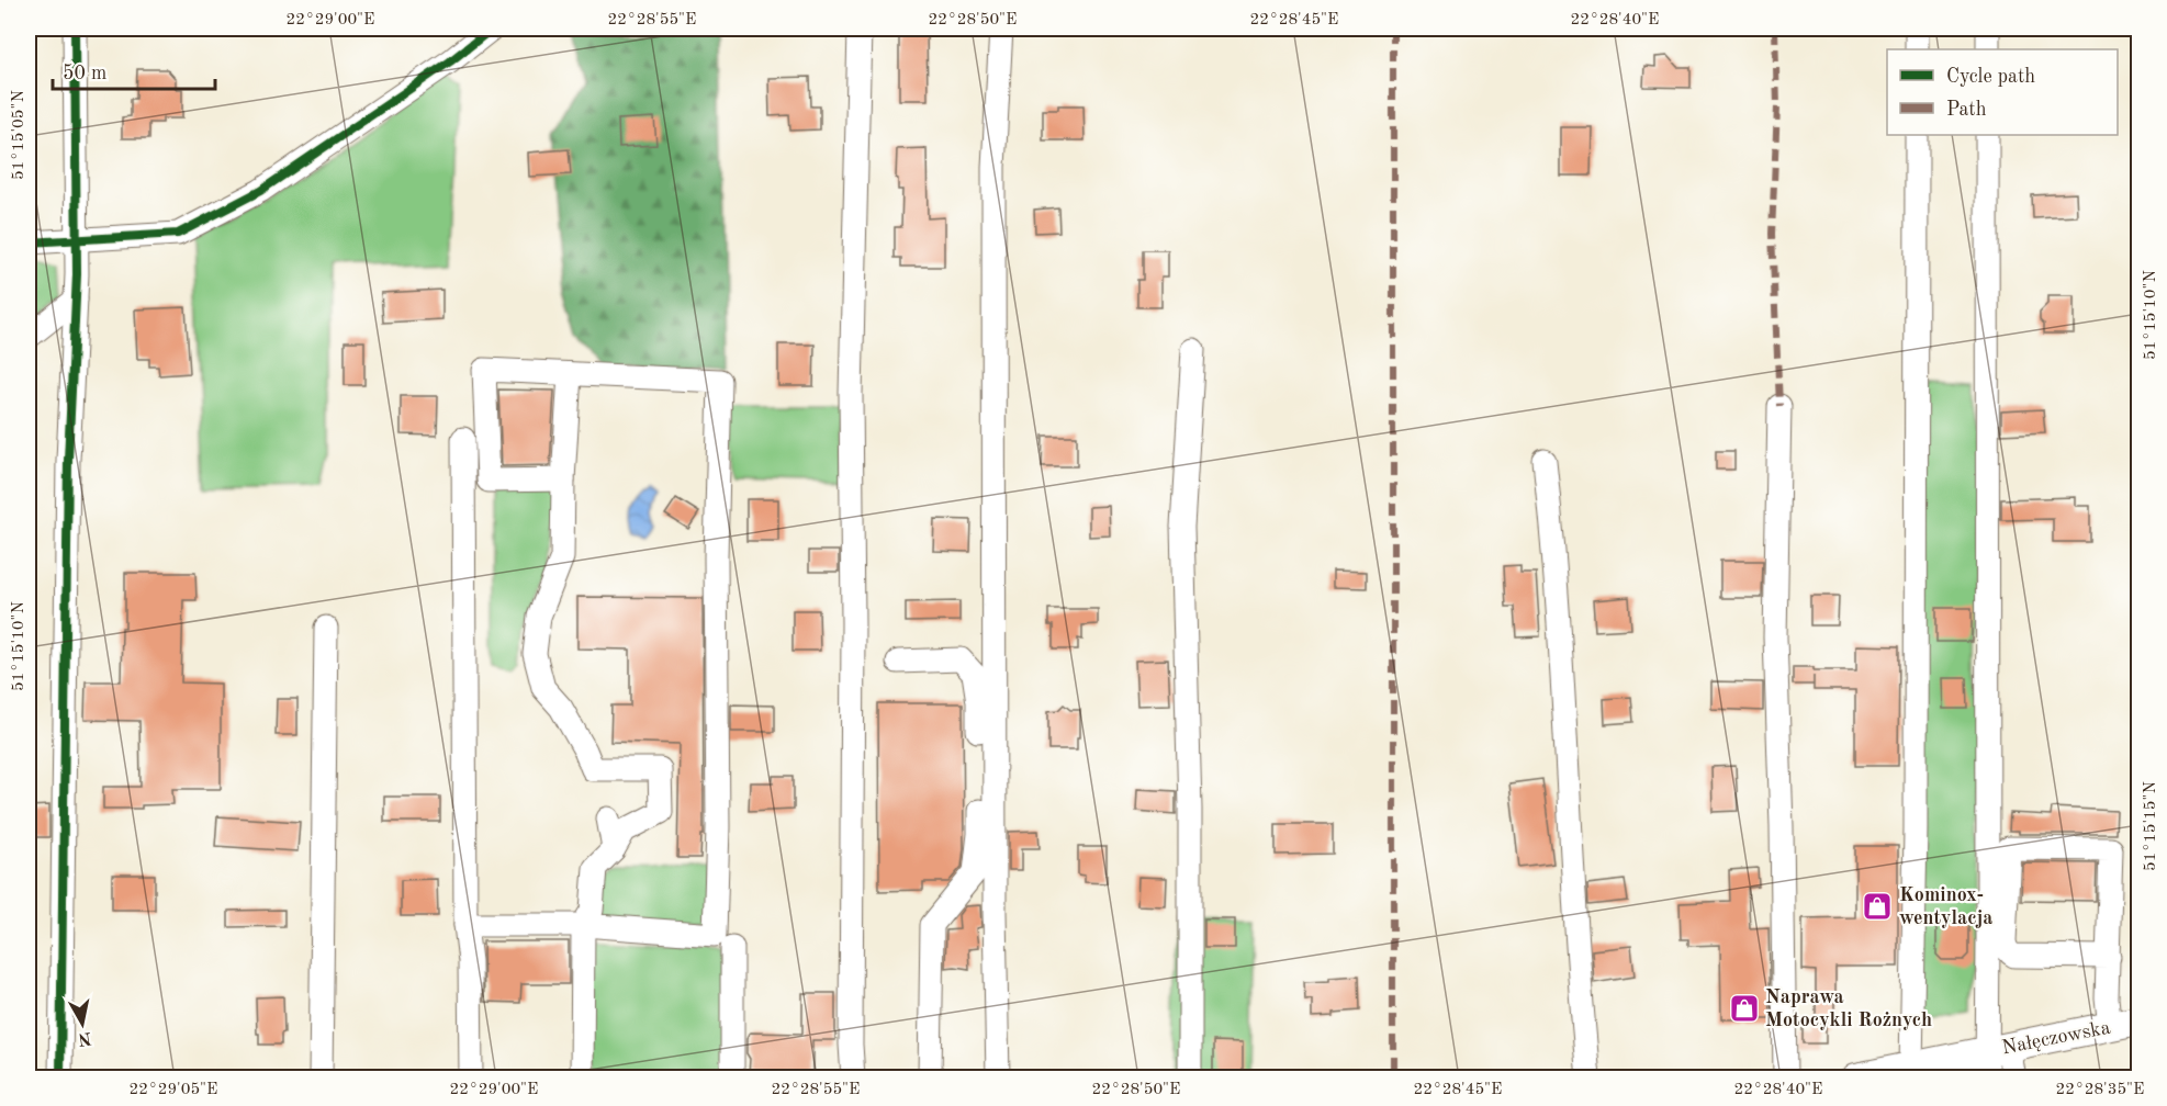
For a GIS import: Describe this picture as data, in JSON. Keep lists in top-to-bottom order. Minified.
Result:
{"streets":{"main road":["Nałęczowska"]},"places":{"shop":["Kominox- wentylacja","Naprawa Motocykli Rożnych"]},"legend":["Cycle path","Path"],"scale_bar":"50 m","north":"bottom","coordinates":["22°29'00\"E","22°28'55\"E","22°28'50\"E","22°28'45\"E","22°28'40\"E","51°15'05\"N","51°15'10\"N","51°15'15\"N","22°29'05\"E","22°28'35\"E"]}
